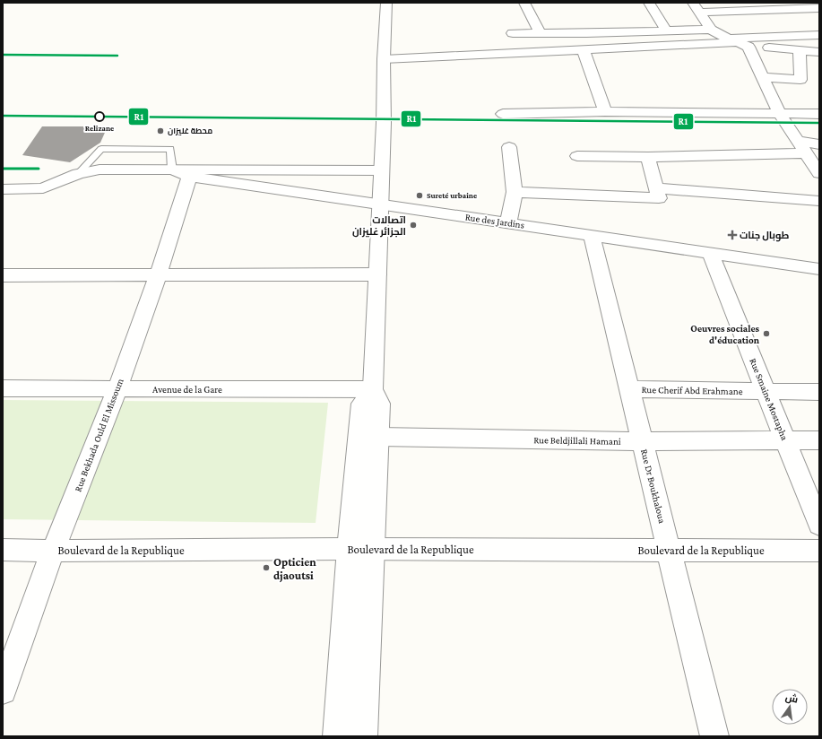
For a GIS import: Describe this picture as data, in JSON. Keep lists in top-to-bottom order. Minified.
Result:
{"streets":{"street":["Rue des Jardins","Avenue de la Gare","Rue Cherif Abd Erahmane","Rue Smaine Mostapha","Rue Bekhada Ould El Missoum","Rue Beldjillali Hamani","Rue Dr Boukhaloua","Boulevard de la Republique"]},"crossings":[["Rue des Jardins","Rue Smaine Mostapha"],["Rue des Jardins","Rue Bekhada Ould El Missoum"],["Rue des Jardins","Rue Dr Boukhaloua"],["Avenue de la Gare","Rue Bekhada Ould El Missoum"],["Rue Cherif Abd Erahmane","Rue Smaine Mostapha"],["Rue Cherif Abd Erahmane","Rue Dr Boukhaloua"],["Rue Smaine Mostapha","Rue Beldjillali Hamani"],["Rue Bekhada Ould El Missoum","Boulevard de la Republique"],["Rue Beldjillali Hamani","Rue Dr Boukhaloua"],["Rue Dr Boukhaloua","Boulevard de la Republique"]],"places":{"other":["Relizane","محطة غليزان","Sureté urbaine","اتصالات الجزائر غليزان","Oeuvres sociales d'éducation","Opticien djaoutsi"],"health":["طوبال جنات"]},"lines":["transit line R1"],"north":"top"}
